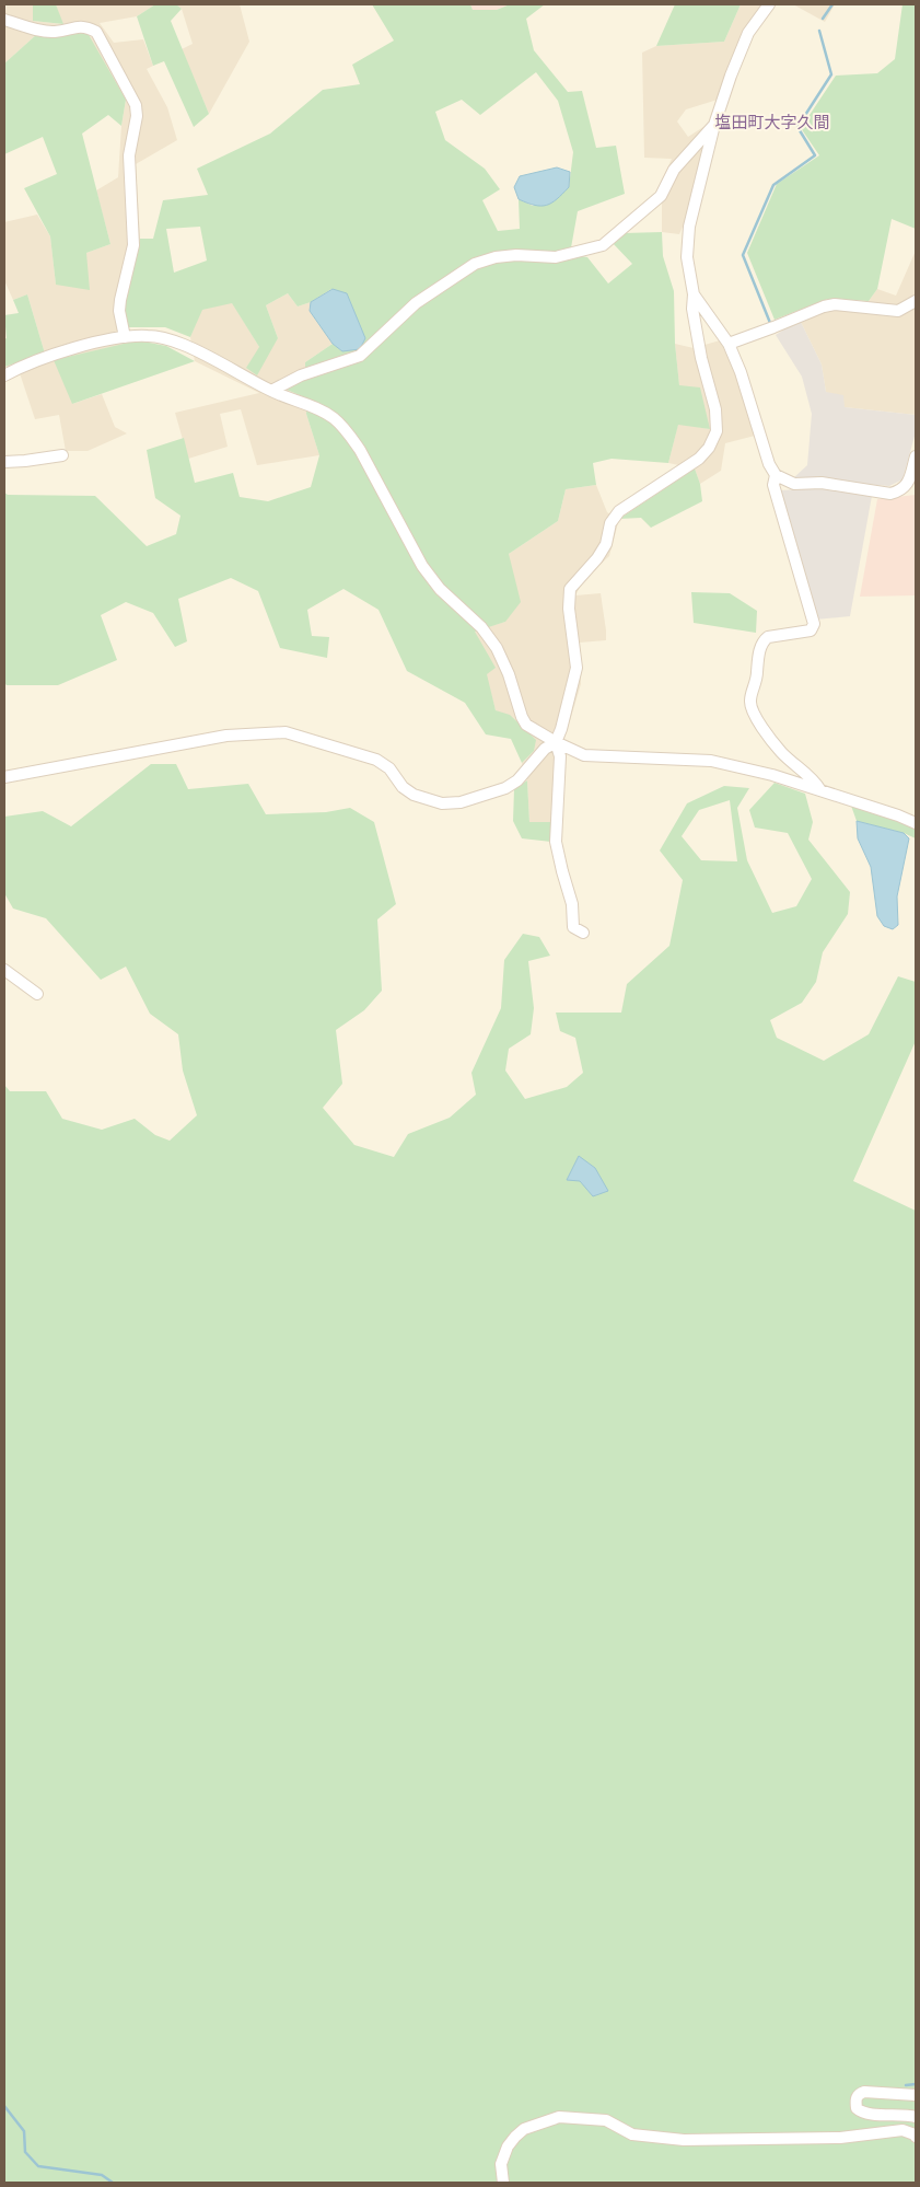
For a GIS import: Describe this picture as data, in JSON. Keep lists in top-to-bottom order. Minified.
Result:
{"districts":["塩田町大字久間"]}
